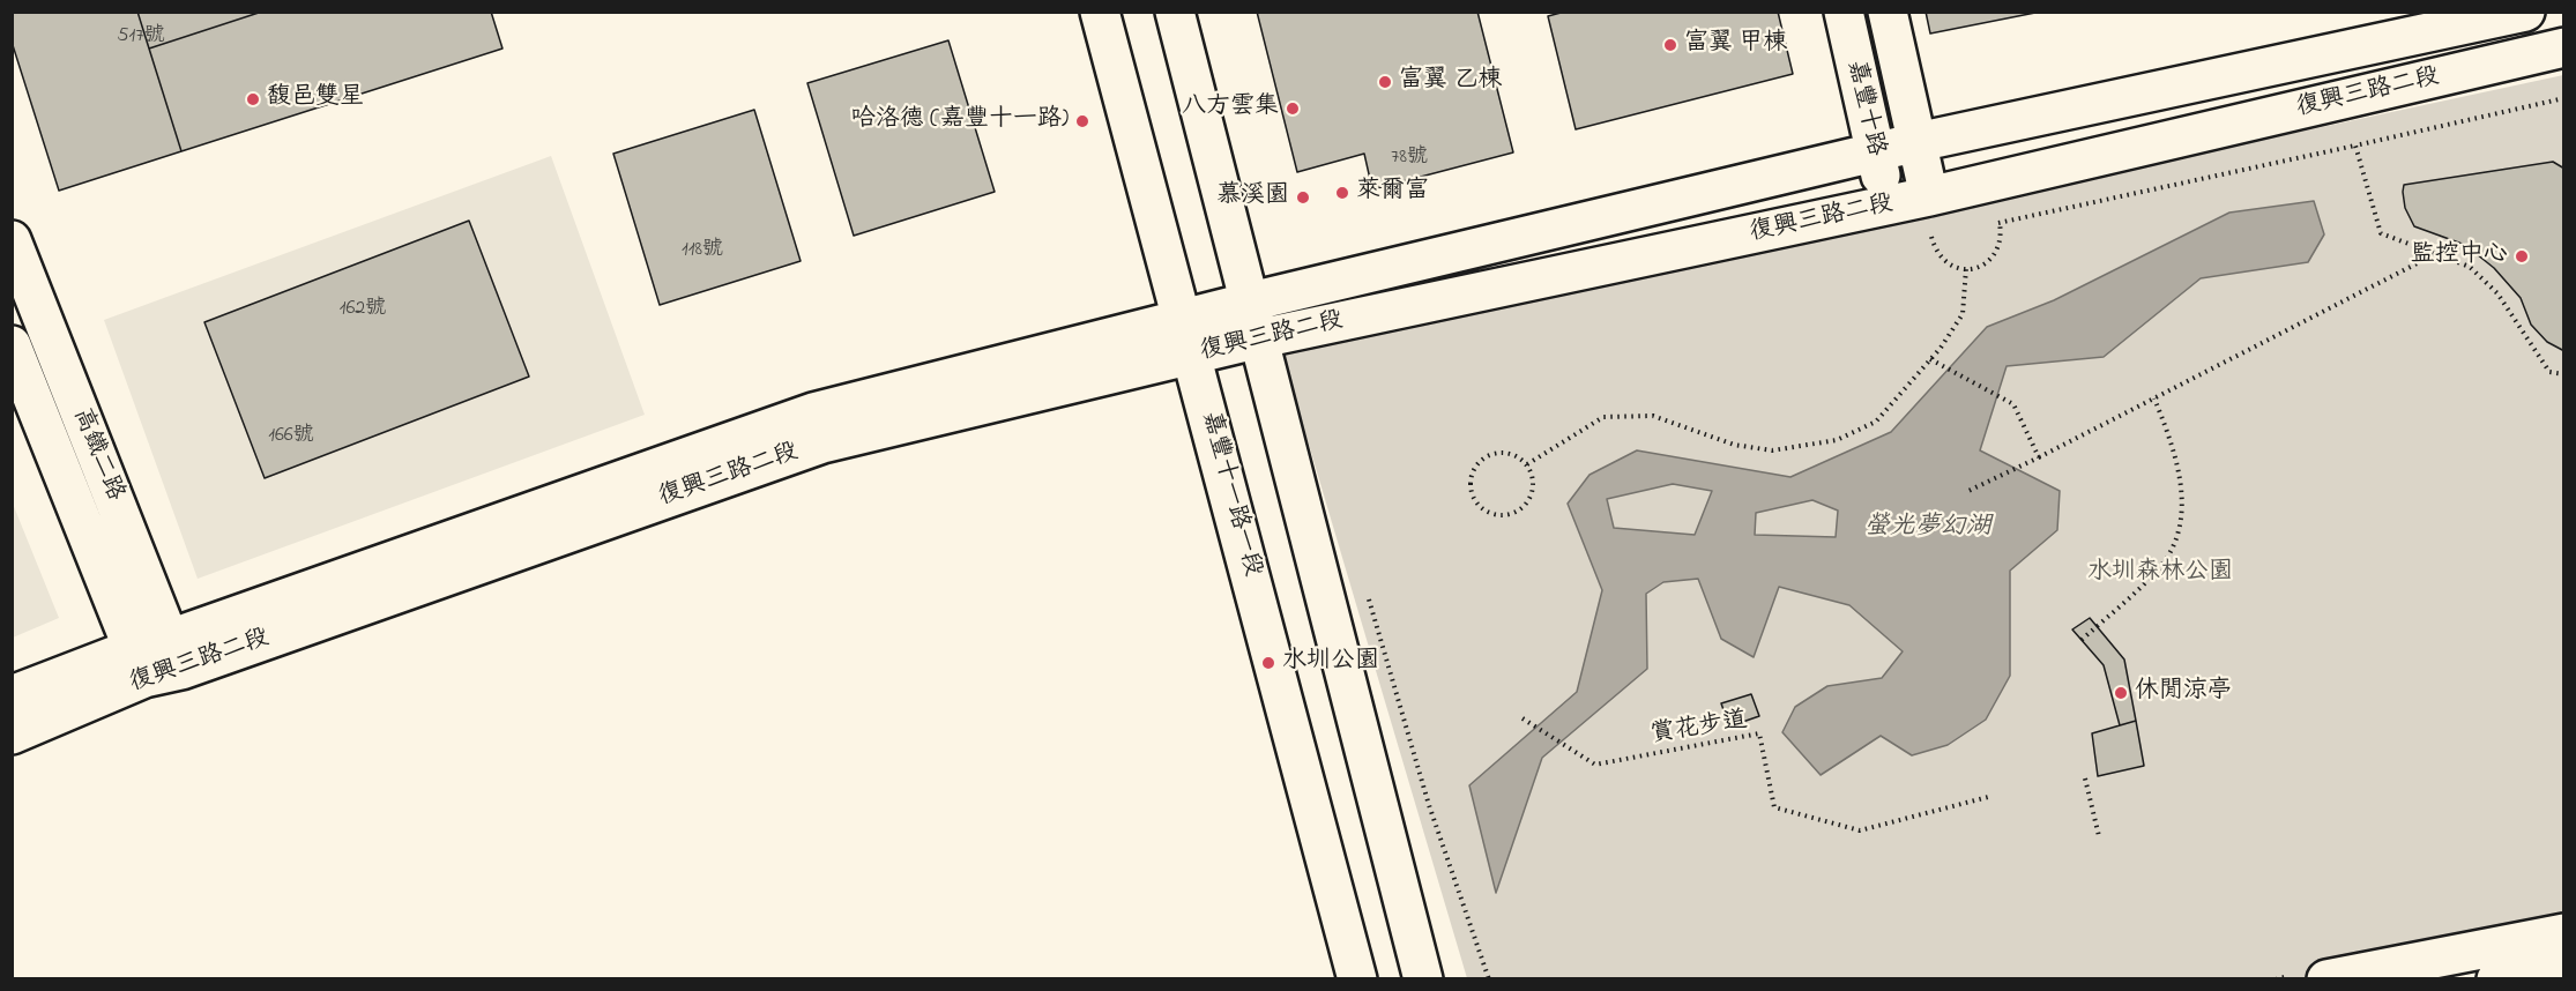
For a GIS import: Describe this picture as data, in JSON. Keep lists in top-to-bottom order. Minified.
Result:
{"streets":{"street":["復興三路二段","嘉豐十路","高鐵二路","嘉豐十一路一段"],"path":["賞花步道"]},"crossings":[["復興三路二段","嘉豐十路"],["復興三路二段","高鐵二路"],["復興三路二段","嘉豐十一路一段"]],"water":["螢光夢幻湖"],"parks":["水圳森林公園"],"places":["富翼 甲棟","富翼 乙棟","馥邑雙星","八方雲集","哈洛德 (嘉豐十一路)","萊爾富","慕溪園","監控中心","水圳公園","休閒涼亭"],"house_numbers":["517號","78號","118號","162號","166號"]}
